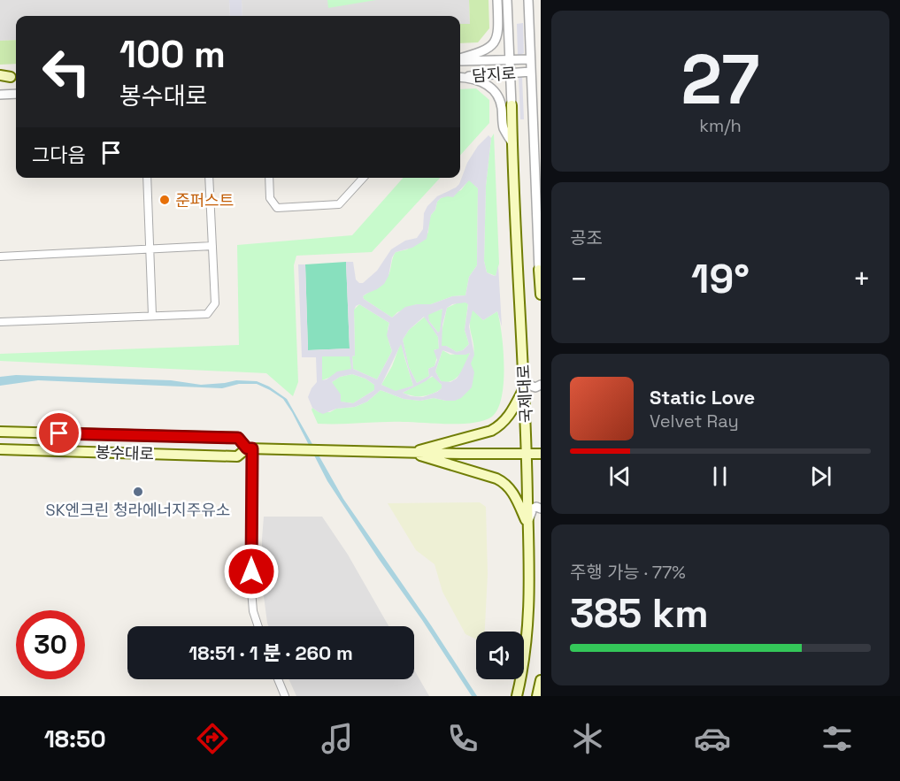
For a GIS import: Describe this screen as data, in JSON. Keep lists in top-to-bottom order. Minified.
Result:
{"streets":{"main road":["국제대로","봉수대로"],"street":["담지로"]},"places":["준퍼스트","SK엔크린 청라에너지주유소"],"page":{"tile":[["27","km/h"],"공조",["주행 가능 · 77%","385 km"]],"turn":["100 m","봉수대로"],"then":"그다음","heat":["−","19°","+"],"song":["Static Love","Velvet Ray"],"limit":"30","trip":"18:51 · 1 분 · 260 m","tabs":"18:50"}}
